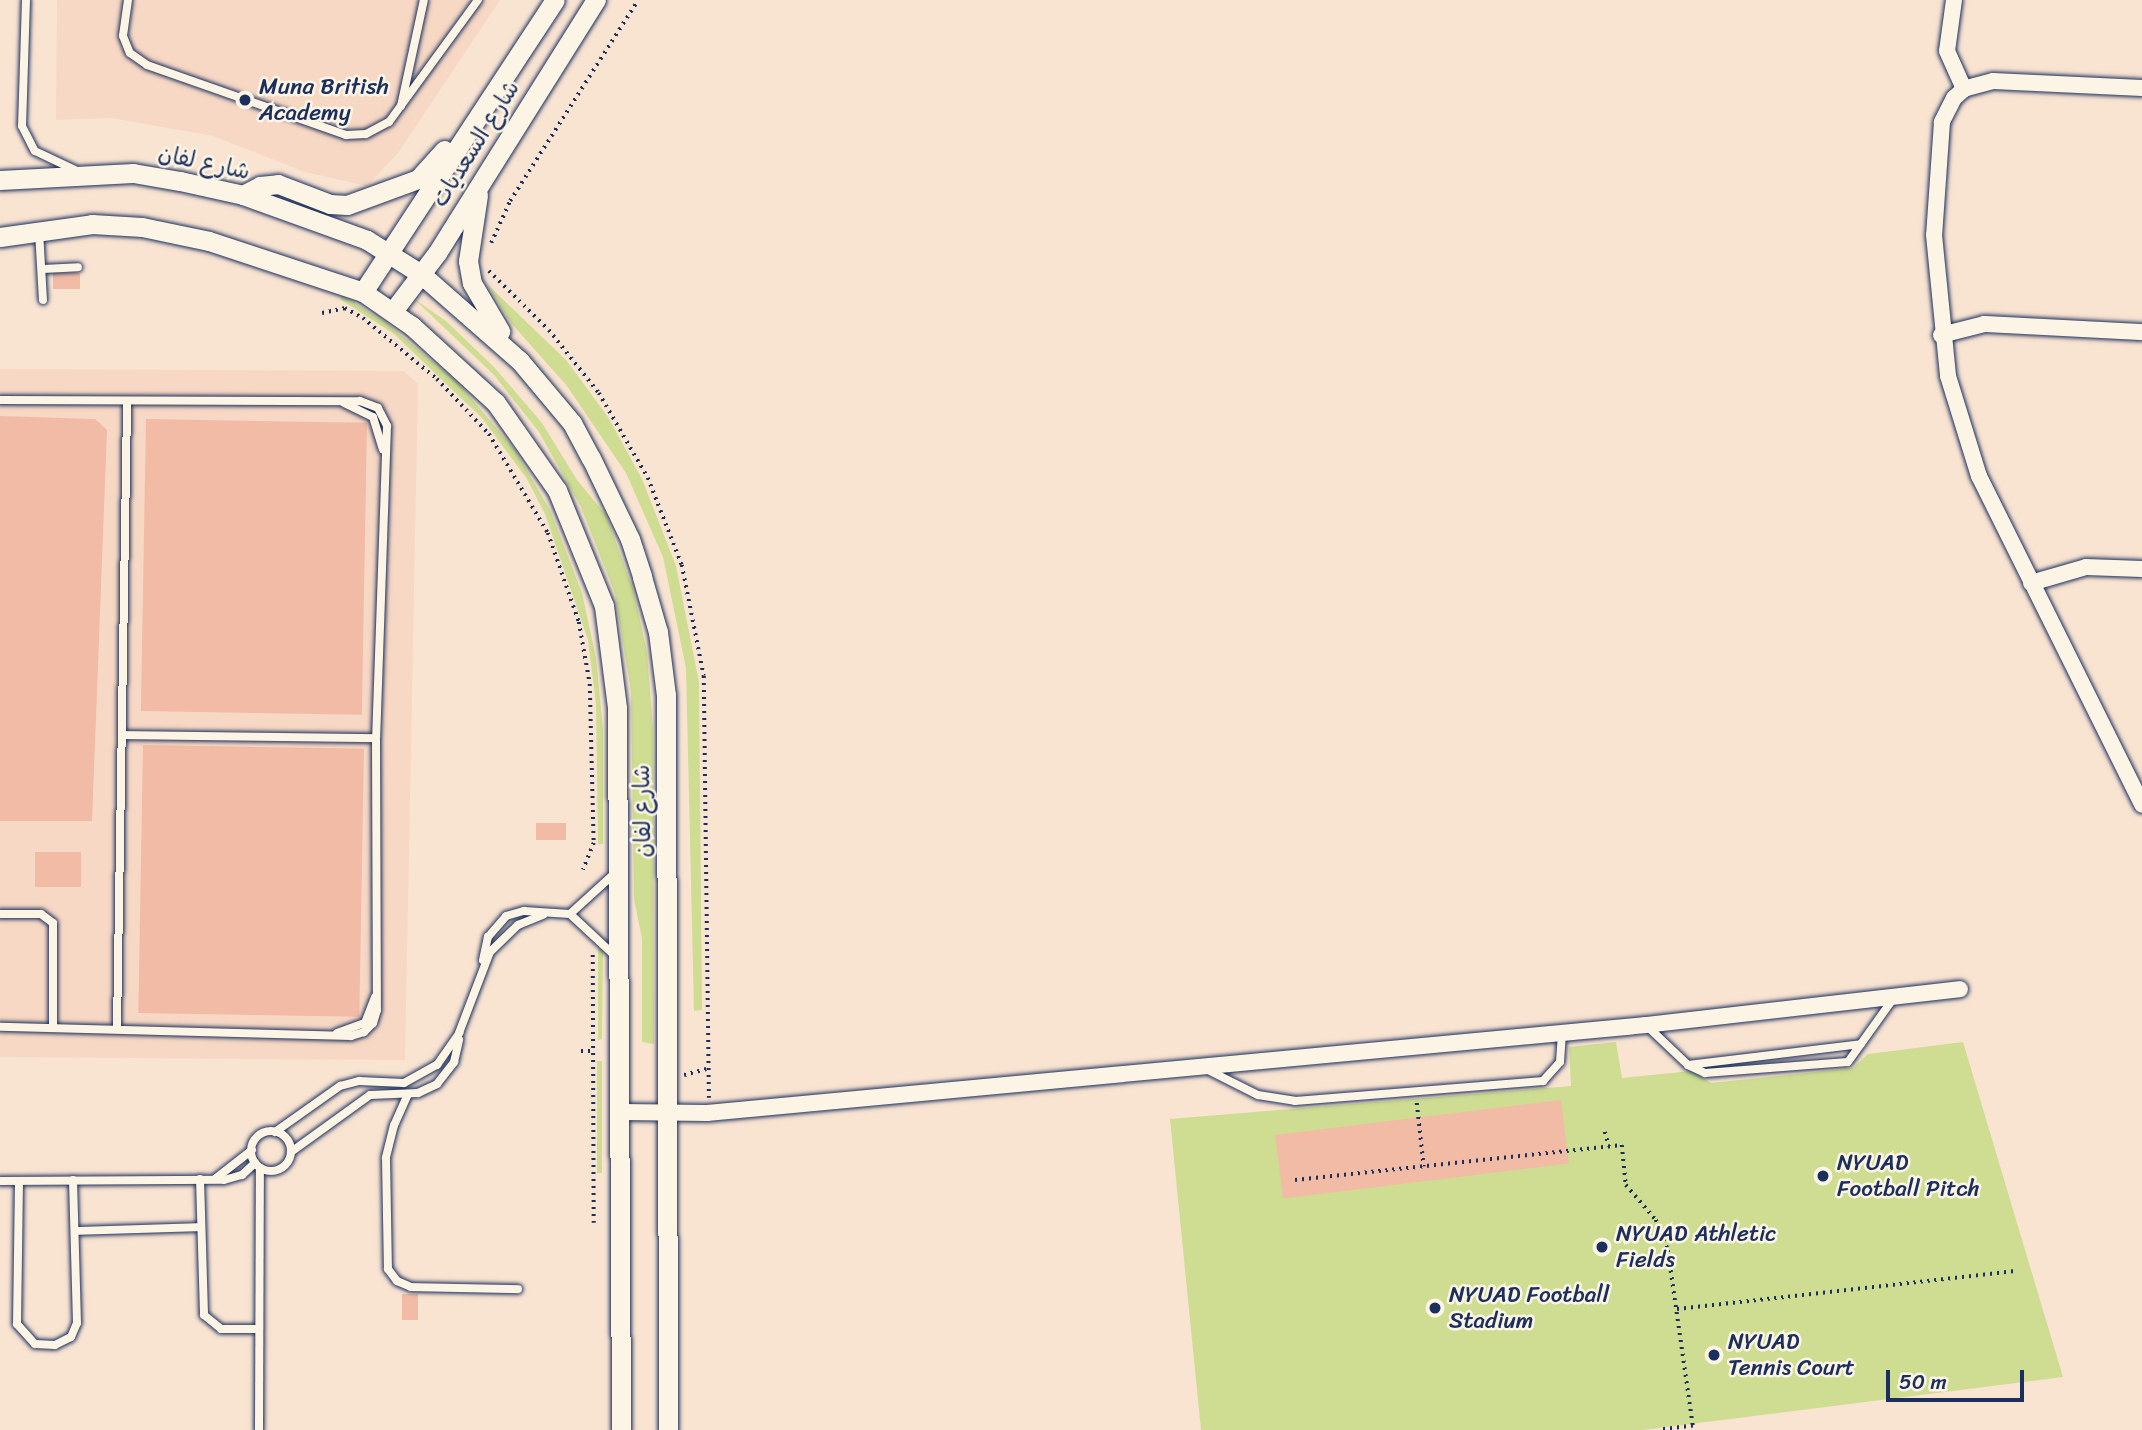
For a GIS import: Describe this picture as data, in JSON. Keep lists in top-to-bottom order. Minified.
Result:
{"streets":{"street":["شارع السعديات","شارع لفان"]},"crossings":[["شارع السعديات","شارع لفان"]],"places":["Muna British Academy","NYUAD Football Pitch","NYUAD Athletic Fields","NYUAD Football Stadium","NYUAD Tennis Court"],"scale_bar":"50 m"}
